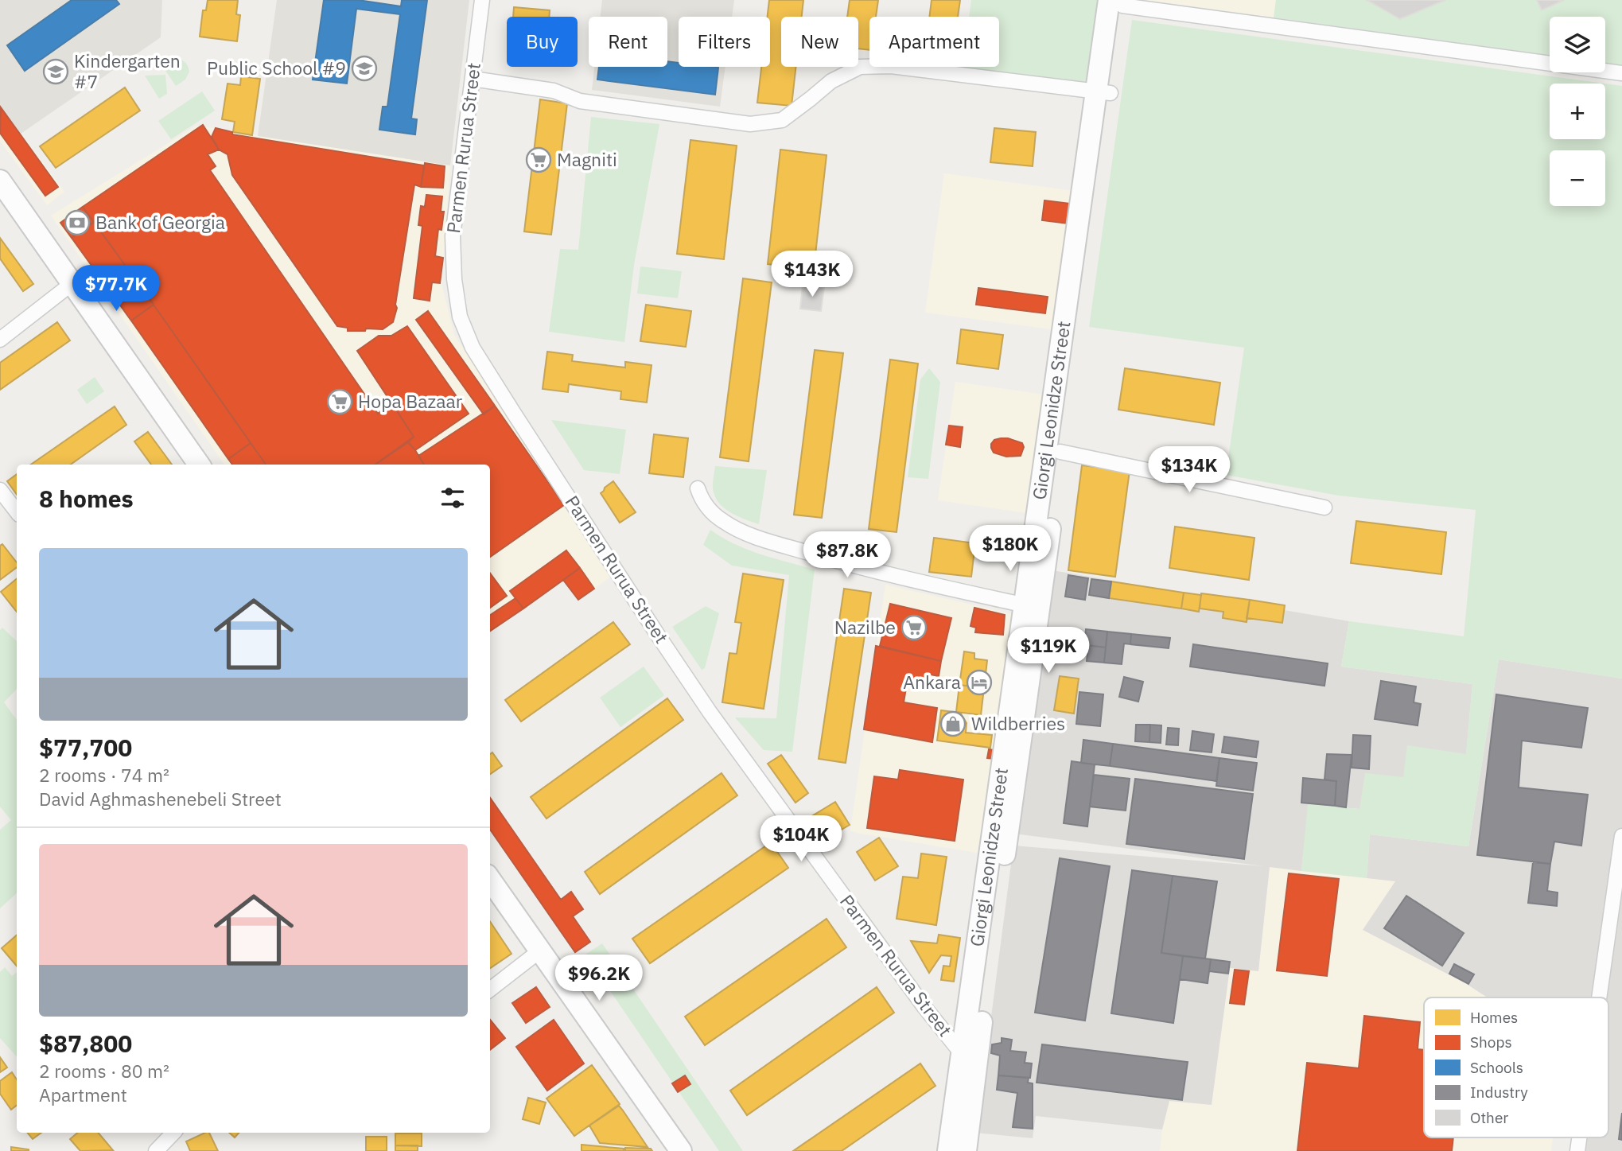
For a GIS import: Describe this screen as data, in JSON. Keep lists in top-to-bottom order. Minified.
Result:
{"streets":{"main road":["Giorgi Leonidze Street"],"street":["Parmen Rurua Street"]},"crossings":[["Parmen Rurua Street","Giorgi Leonidze Street"]],"places":{"school or university":["Public School #9","Kindergarten #7"],"supermarket":["Magniti","Hopa Bazaar","Nazilbe"],"bank":["Bank of Georgia"],"hotel":["Ankara"],"shop":["Wildberries"]},"legend":["Homes","Shops","Schools","Industry","Other"],"page":{"map_buttons":["+","−"],"chip":["Buy","Rent","Filters","New","Apartment"],"price":["$143K","$77.7K","$134K","$180K","$87.8K","$119K","$104K","$96.2K"],"heading":"8 homes","list":[{"name":"$77,700","note":"2 rooms · 74 m² · David Aghmashenebeli Street"},{"name":"$87,800","note":"2 rooms · 80 m² · Apartment"}]}}
